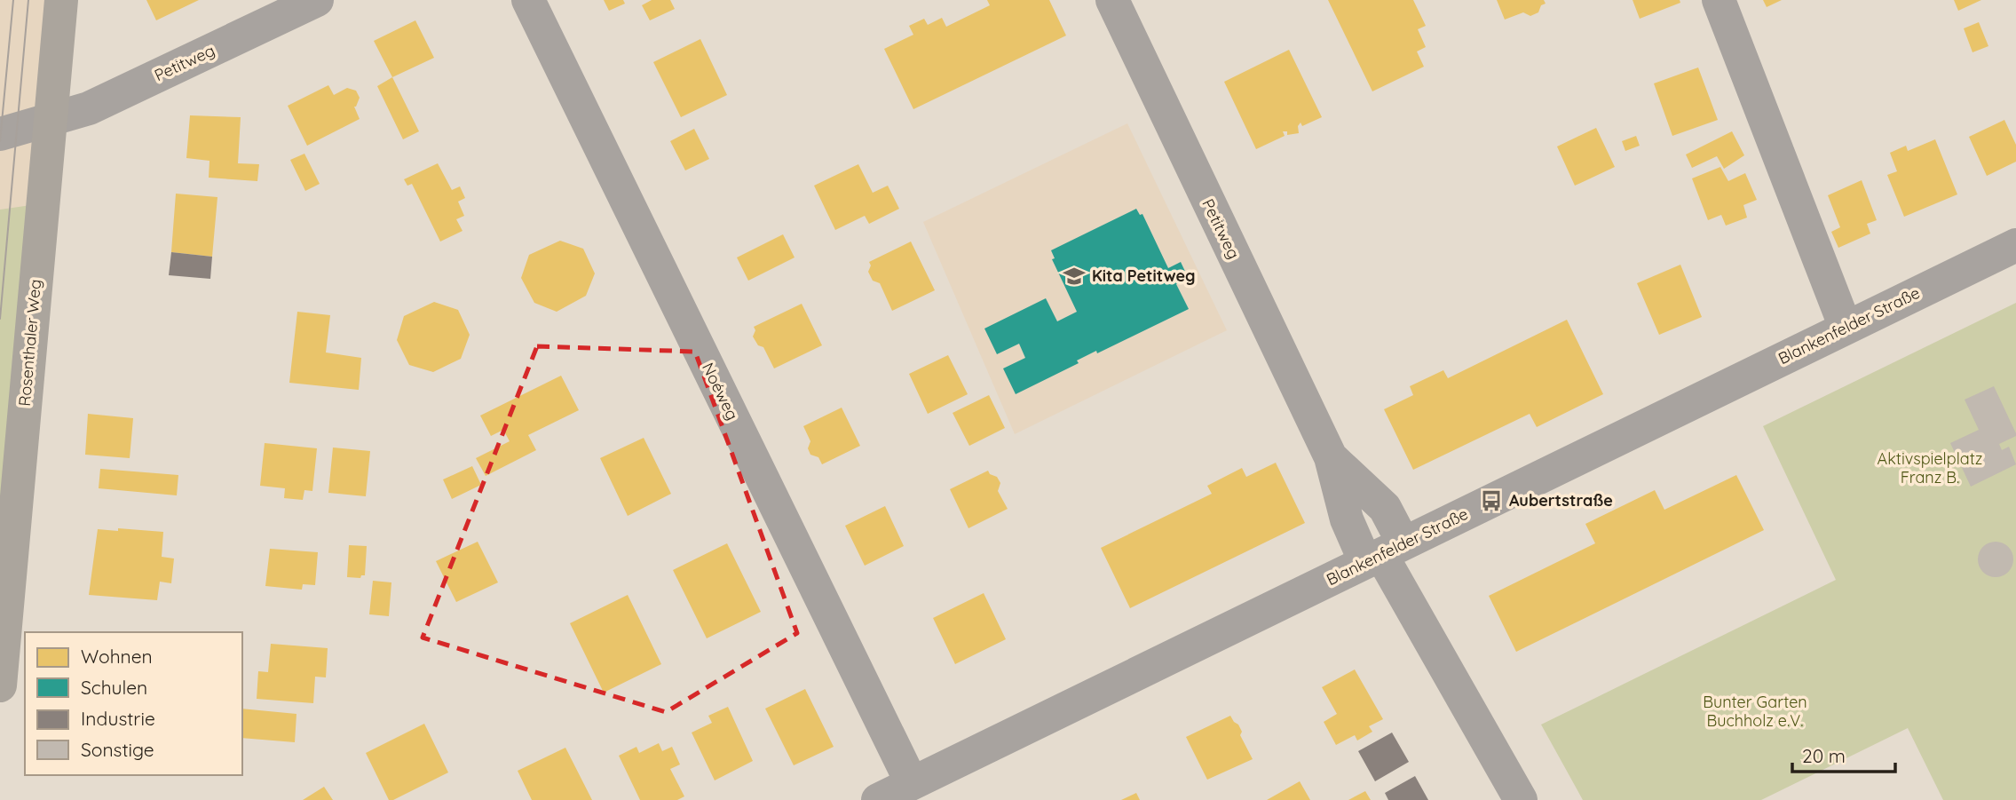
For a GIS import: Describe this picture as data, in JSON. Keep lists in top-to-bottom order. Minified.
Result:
{"streets":{"main road":["Rosenthaler Weg"],"street":["Petitweg","Blankenfelder Straße","Noéweg"]},"crossings":[["Petitweg","Blankenfelder Straße"],["Petitweg","Rosenthaler Weg"],["Blankenfelder Straße","Noéweg"]],"parks":["Aktivspielplatz Franz B.","Bunter Garten Buchholz e.V."],"places":{"school or university":["Kita Petitweg"],"bus stop":["Aubertstraße"]},"legend":["Wohnen","Schulen","Industrie","Sonstige"],"scale_bar":"20 m"}
